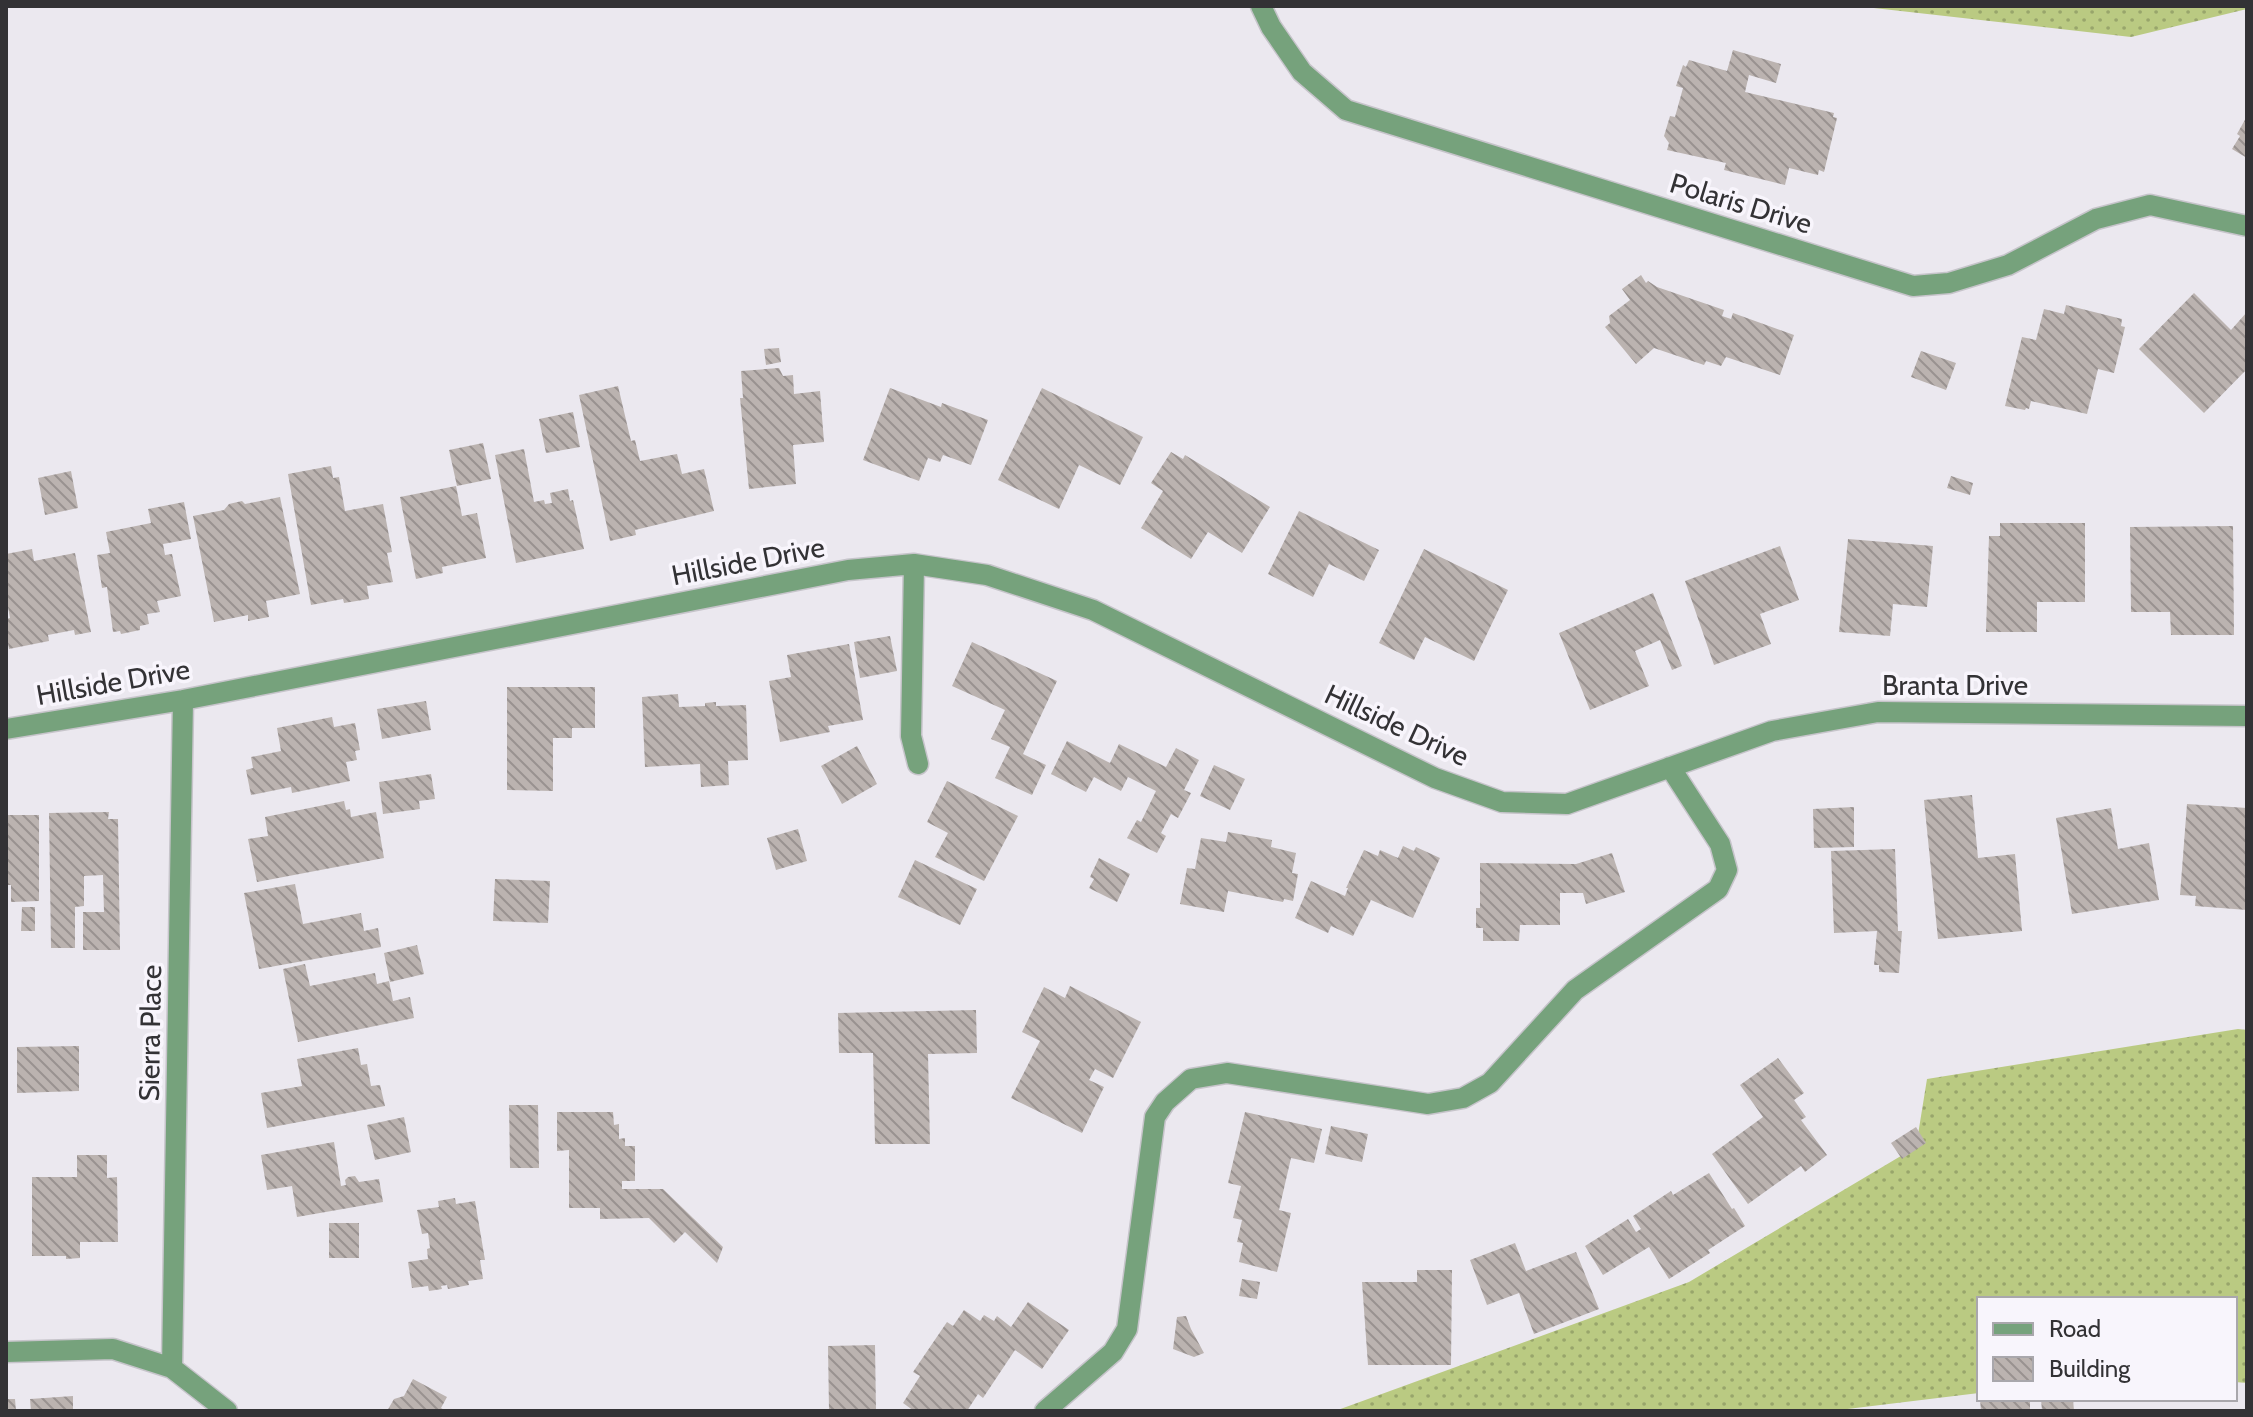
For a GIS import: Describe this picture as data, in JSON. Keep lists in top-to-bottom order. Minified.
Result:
{"streets":{"street":["Polaris Drive","Hillside Drive","Branta Drive","Sierra Place"]},"crossings":[["Hillside Drive","Branta Drive"],["Hillside Drive","Sierra Place"]],"legend":["Road","Building"]}
